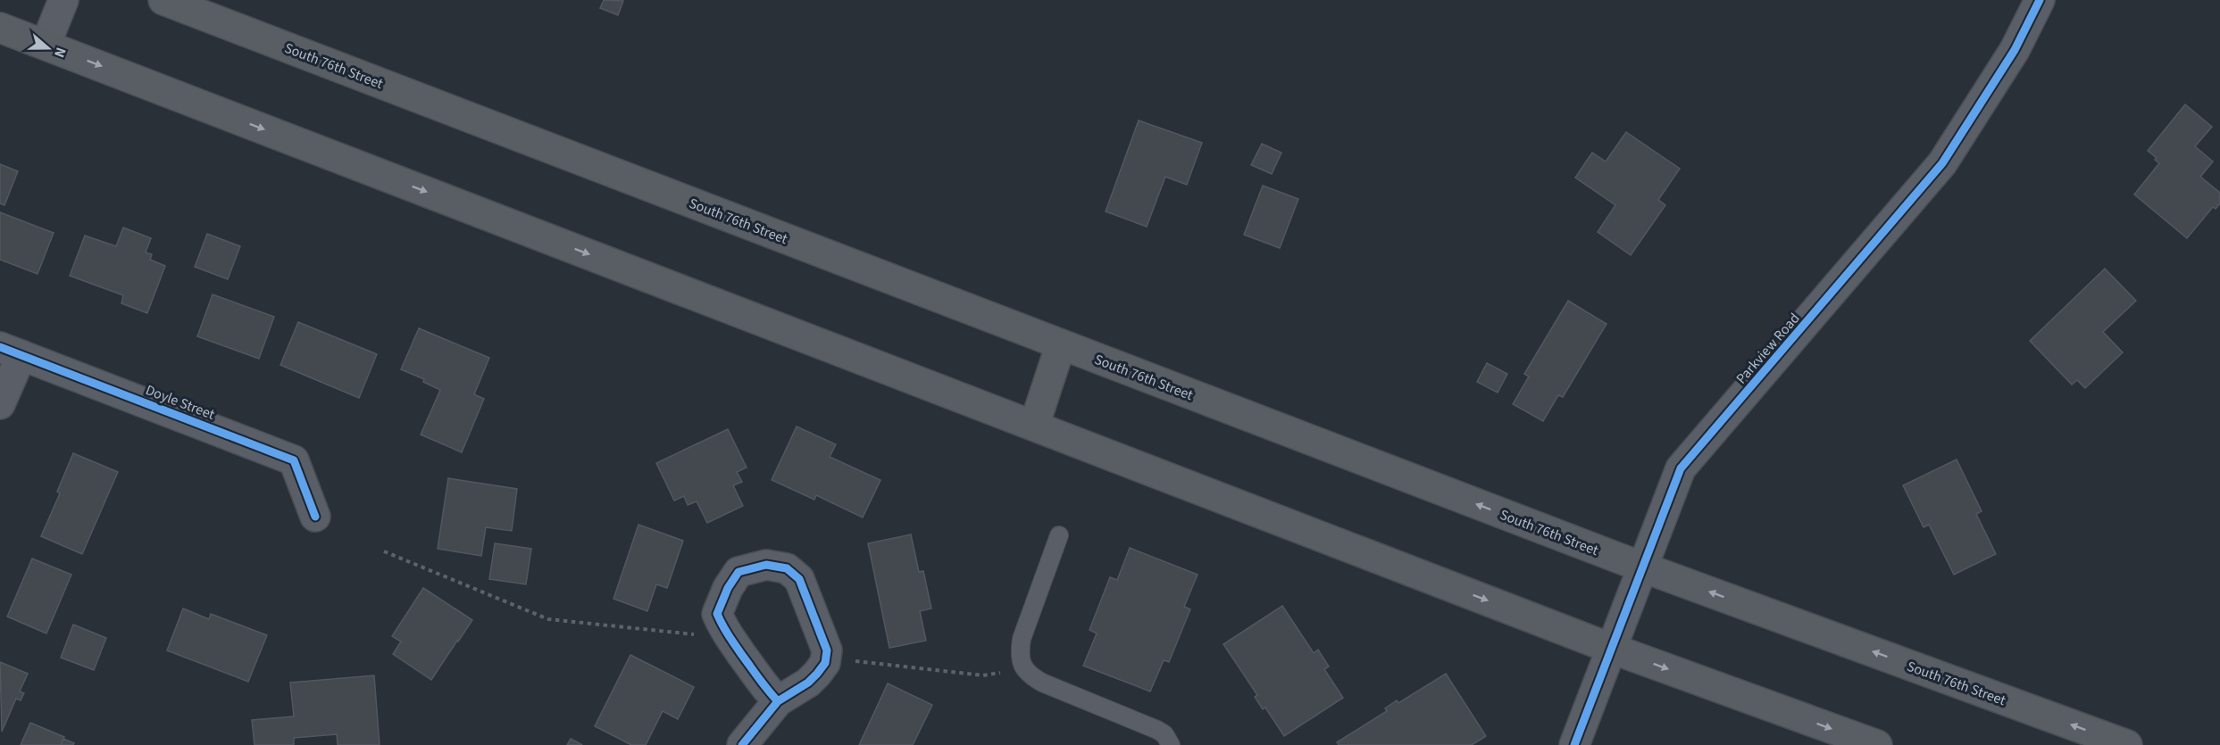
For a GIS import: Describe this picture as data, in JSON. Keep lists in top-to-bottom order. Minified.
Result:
{"streets":{"main road":["South 76th Street"],"street":["Parkview Road","Doyle Street"]},"crossings":[["South 76th Street","Parkview Road"]],"north":"right"}
